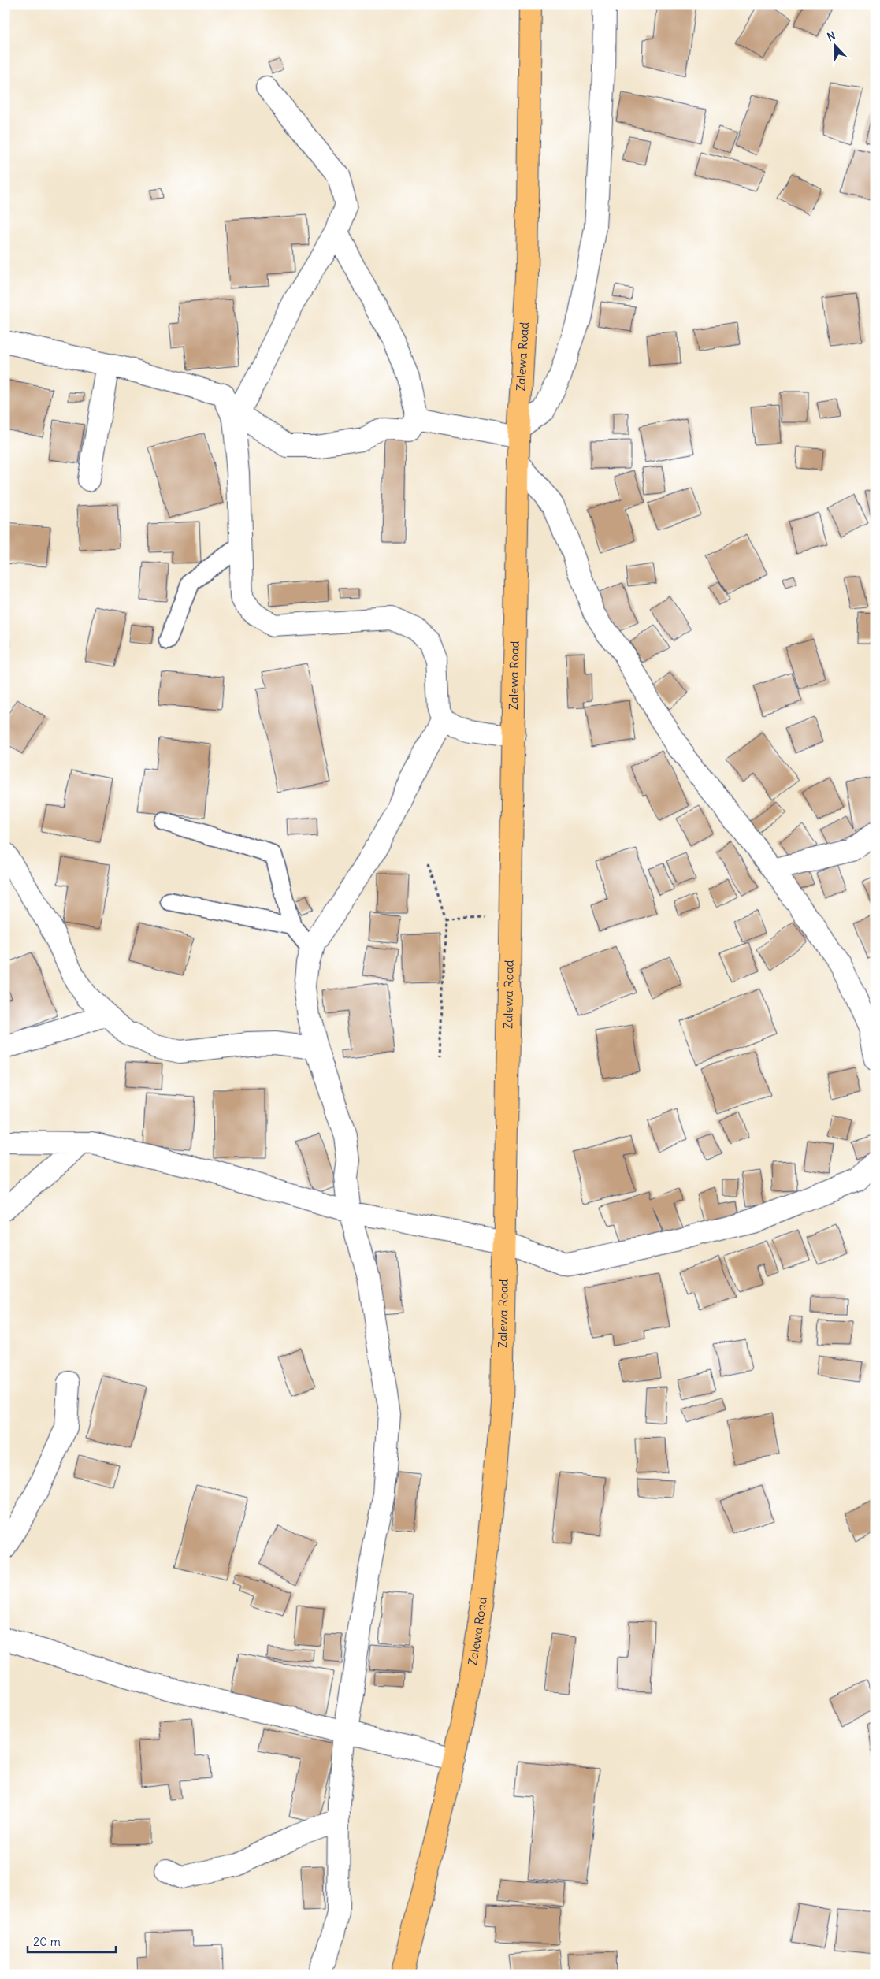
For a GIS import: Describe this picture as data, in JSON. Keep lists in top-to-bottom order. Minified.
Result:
{"streets":{"highway":["Zalewa Road"]},"scale_bar":"20 m","north":"top"}
